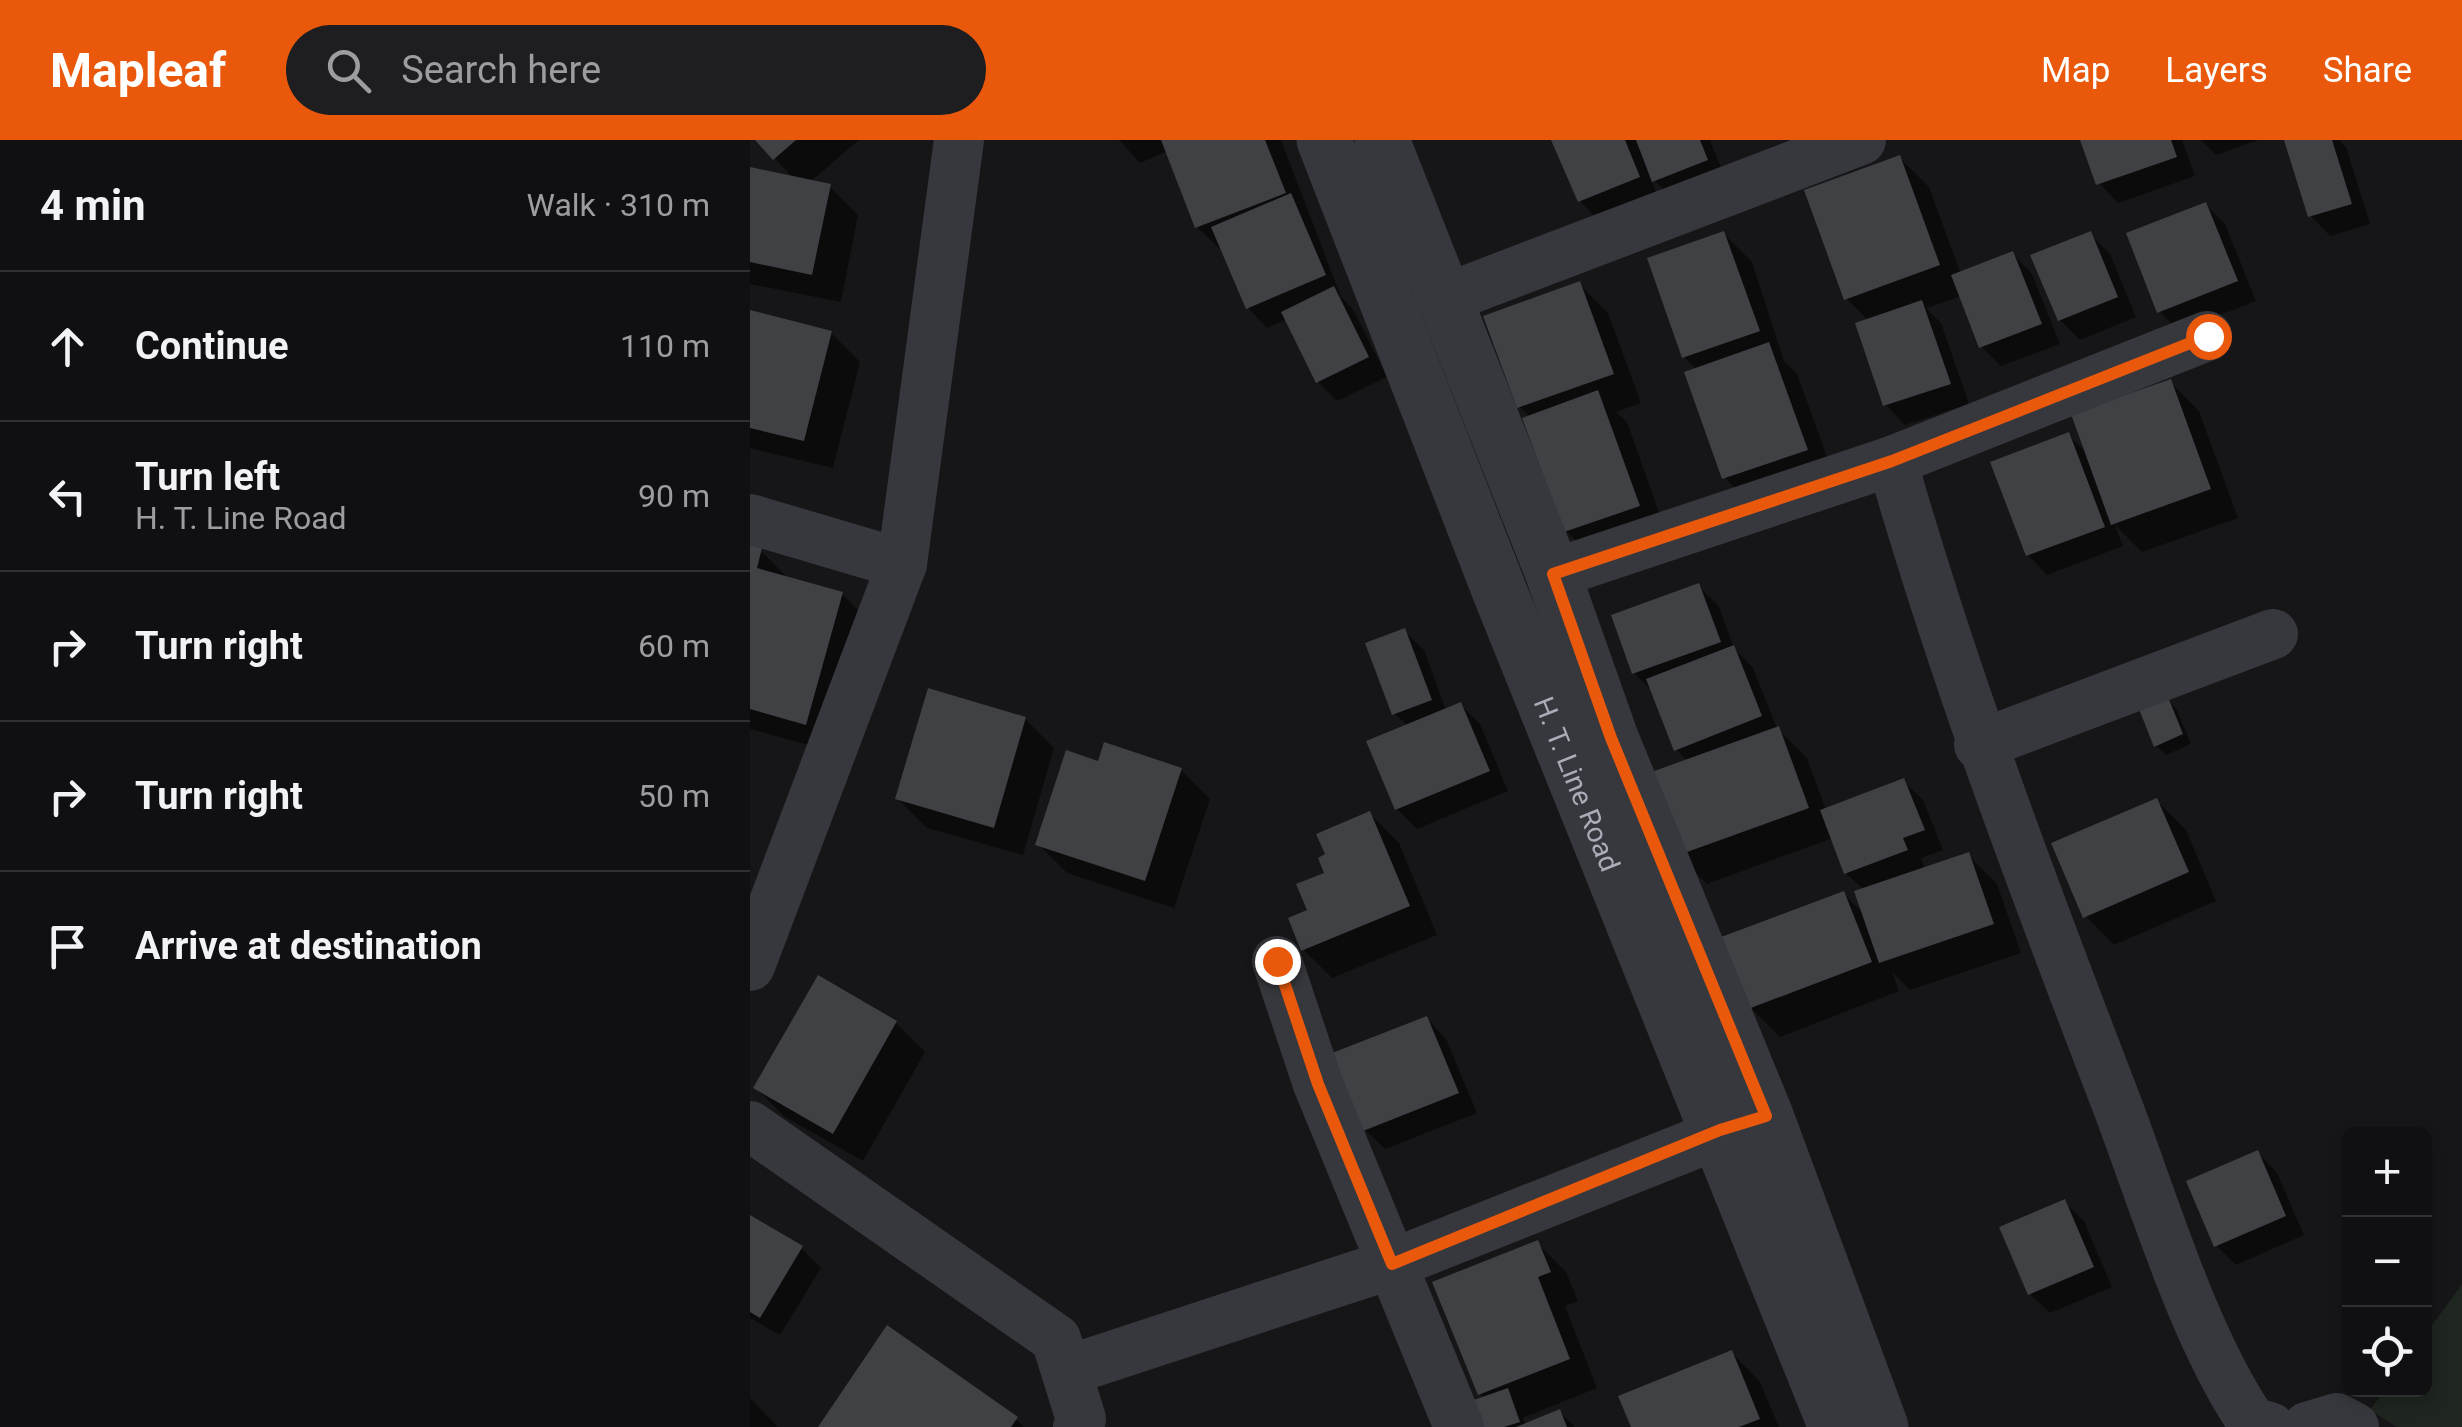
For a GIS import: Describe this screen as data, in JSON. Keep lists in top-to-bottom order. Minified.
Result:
{"streets":{"street":["H. T. Line Road"]},"page":{"header":"Mapleaf","search":"Search here","nav":["Map","Layers","Share"],"heading":["4 min","Walk · 310 m"],"list":[["Continue","110 m"],["Turn left","H. T. Line Road","90 m"],["Turn right","60 m"],["Turn right","50 m"],"Arrive at destination"],"map_buttons":["+","−"]}}
